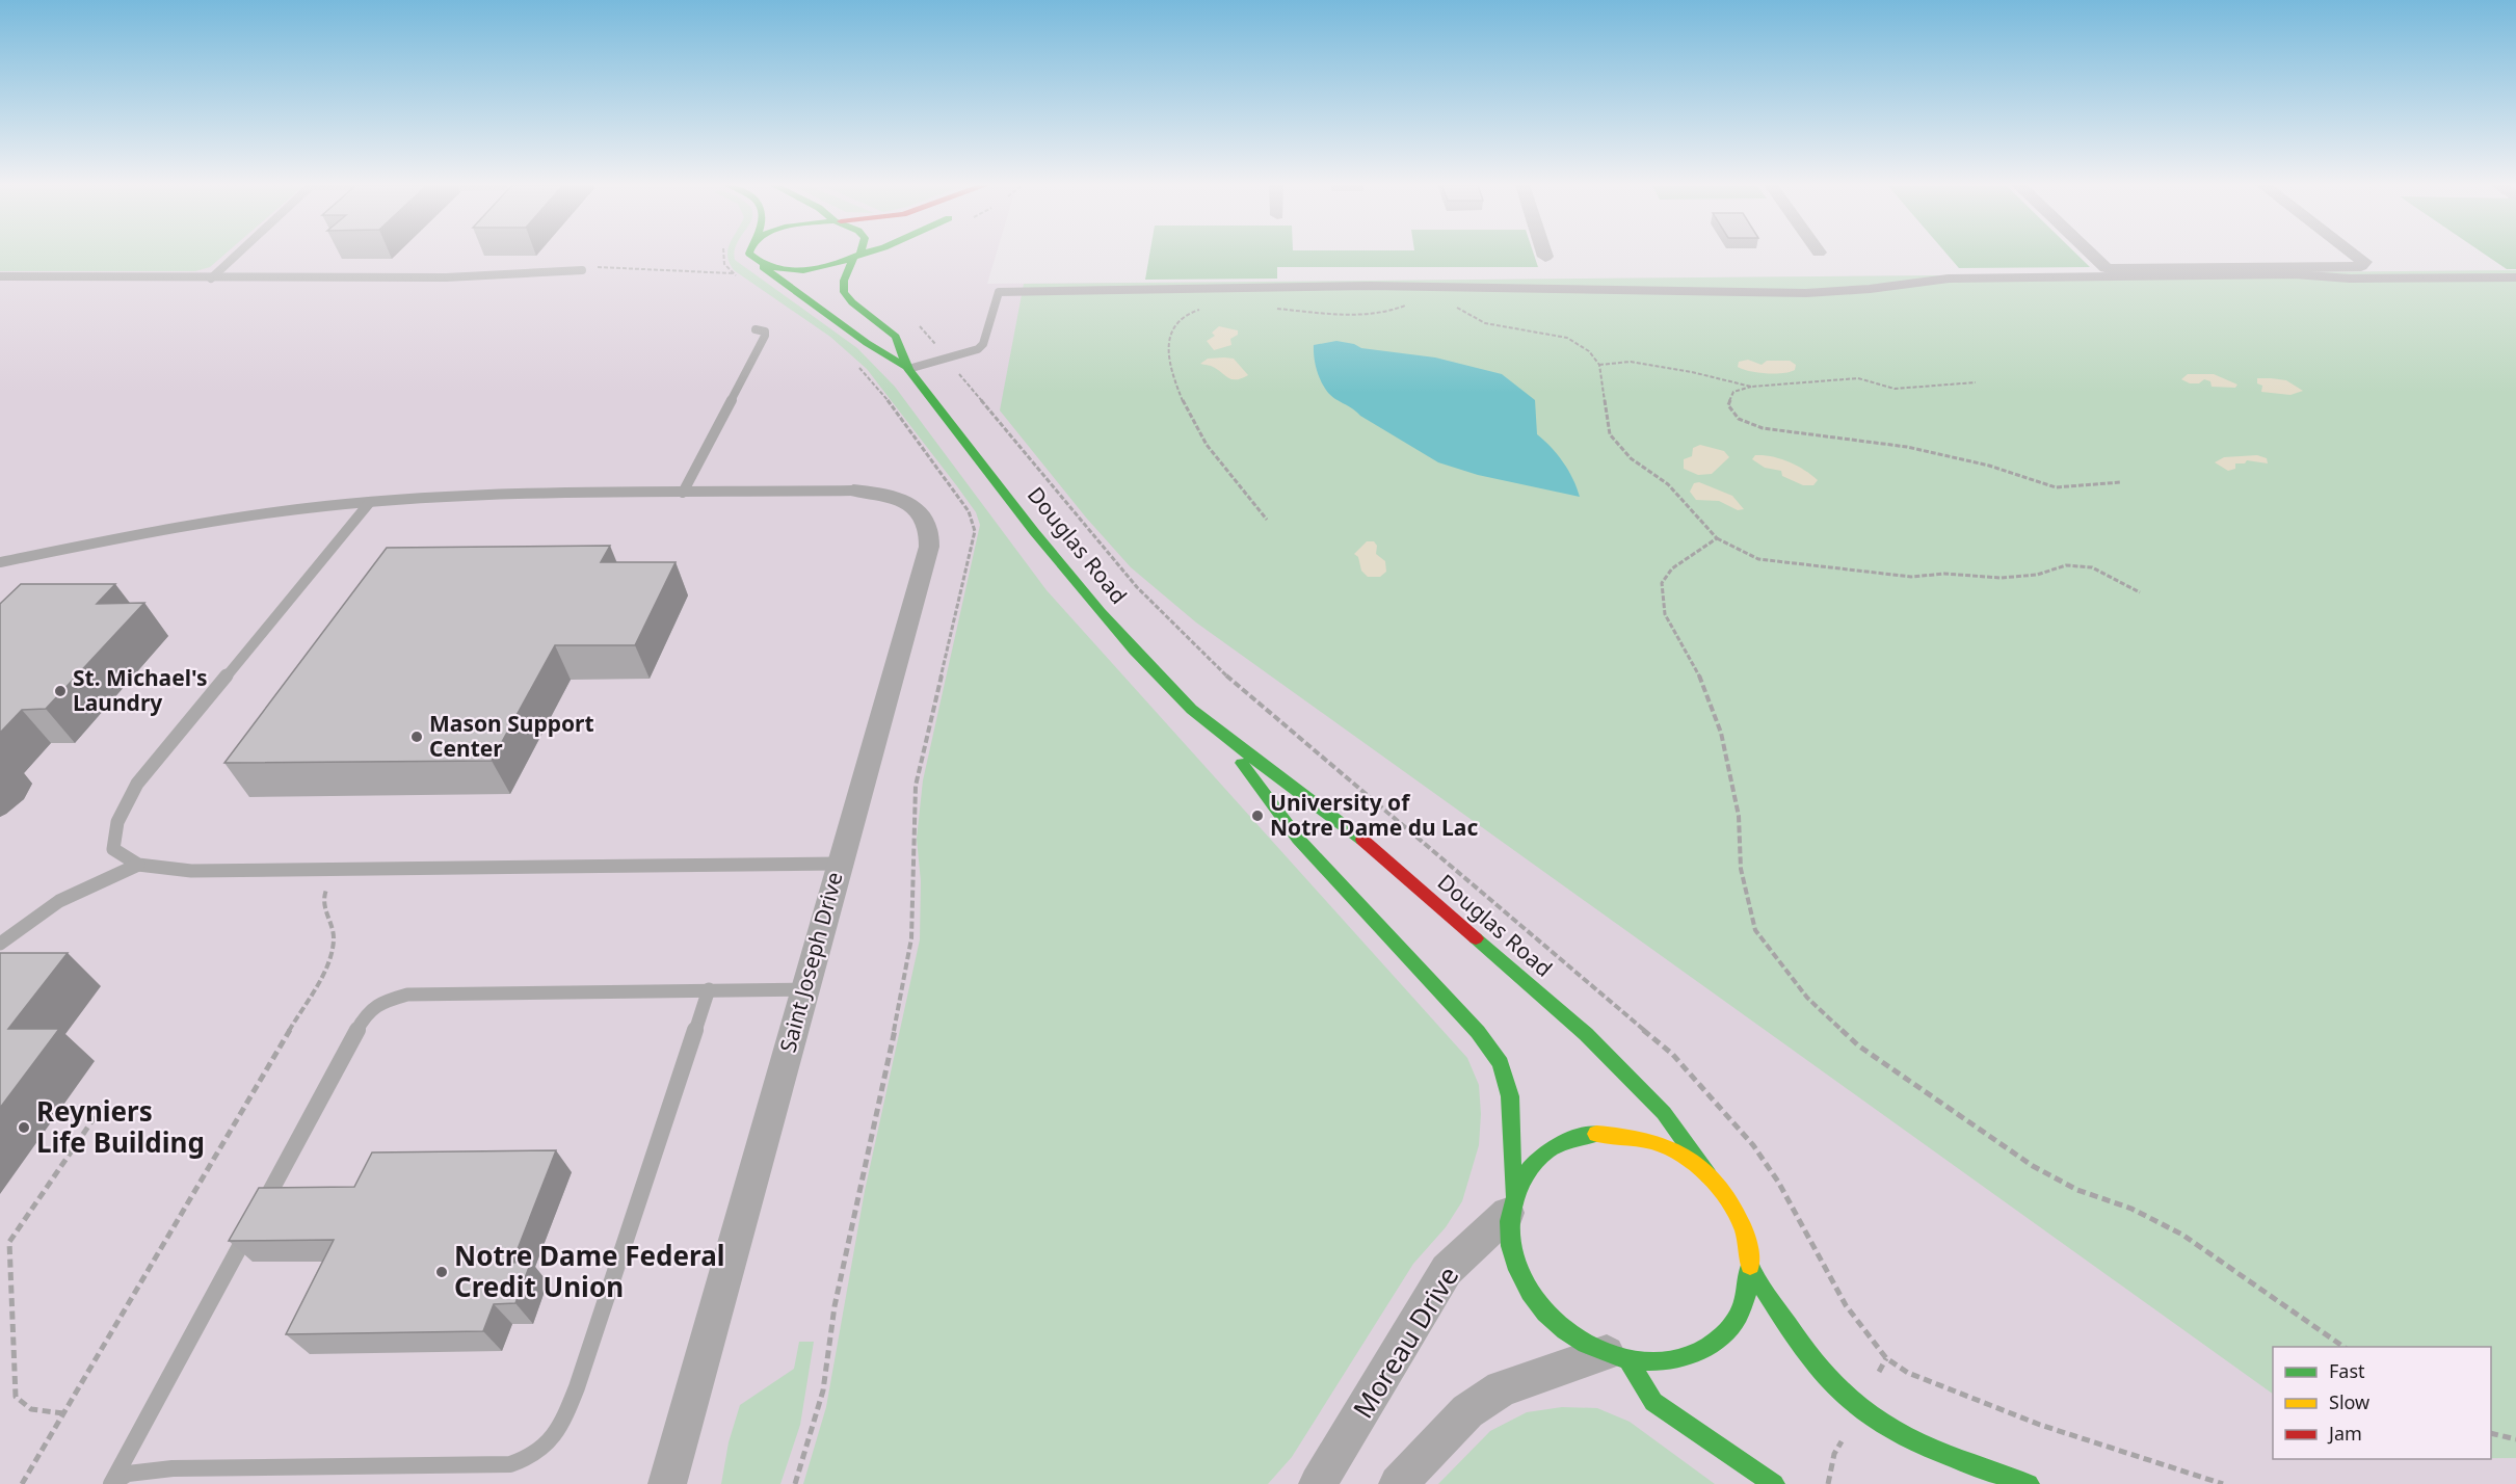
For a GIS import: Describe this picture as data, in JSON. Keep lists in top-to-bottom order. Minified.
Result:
{"streets":{"street":["Douglas Road","Saint Joseph Drive","Moreau Drive"]},"crossings":[["Douglas Road","Moreau Drive"]],"places":["St. Michael's Laundry","Mason Support Center","University of Notre Dame du Lac","Reyniers Life Building","Notre Dame Federal Credit Union"],"legend":["Fast","Slow","Jam"]}
